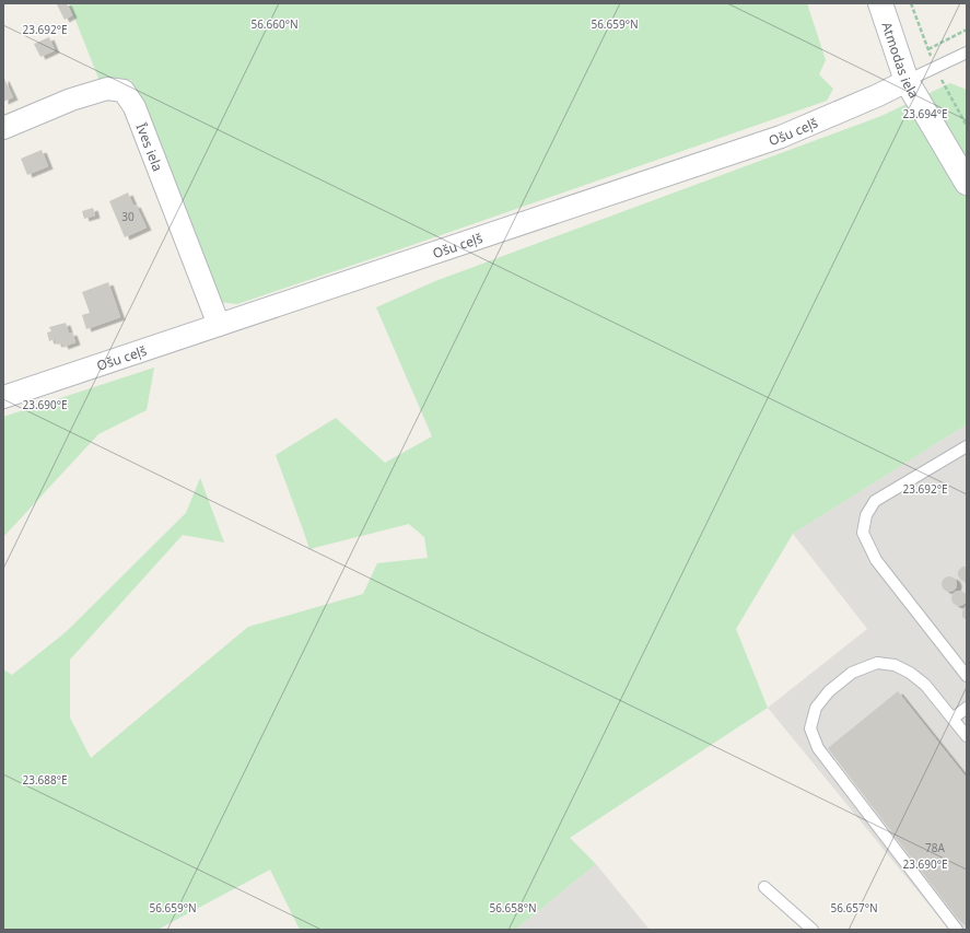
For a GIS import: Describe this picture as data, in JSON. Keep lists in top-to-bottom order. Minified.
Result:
{"streets":{"main road":["Atmodas iela"],"street":["Ošu ceļš","Īves iela"]},"crossings":[["Atmodas iela","Ošu ceļš"],["Ošu ceļš","Īves iela"]],"house_numbers":["30","78A"],"coordinates":["56.660°N","56.659°N","23.692°E","23.694°E","23.690°E","23.688°E","56.658°N","56.657°N"]}
